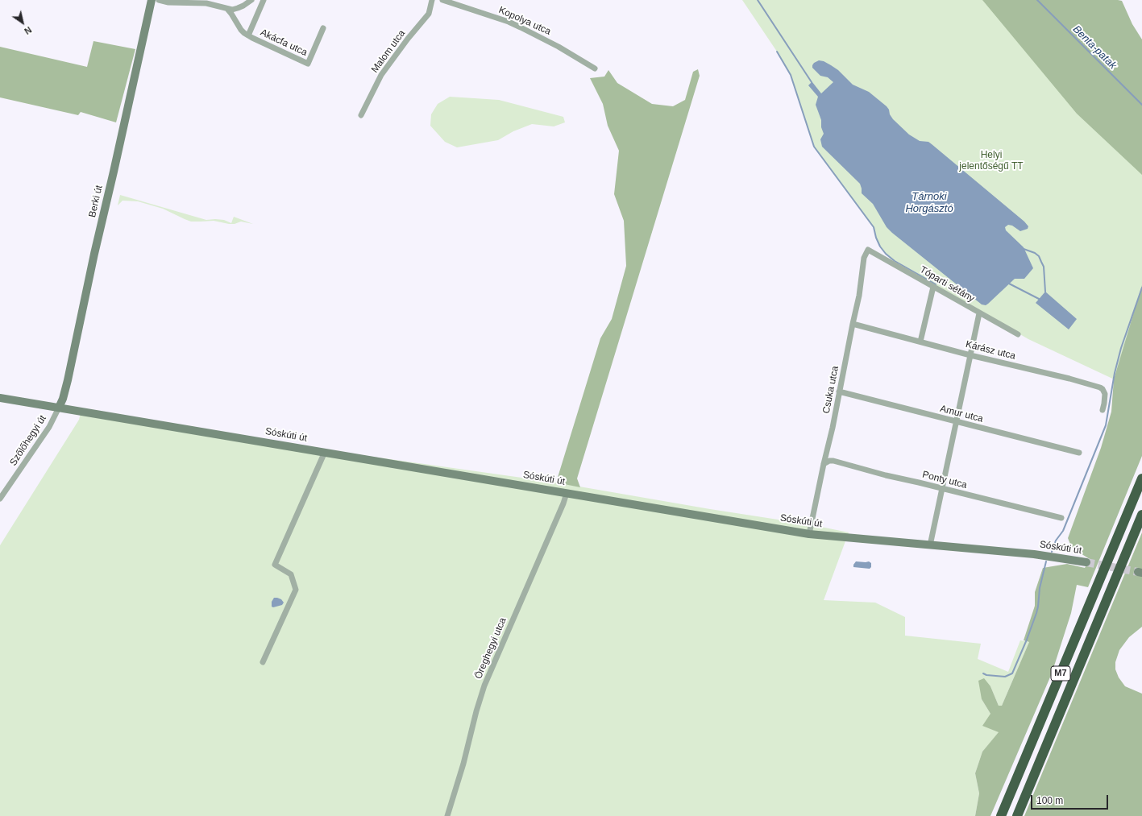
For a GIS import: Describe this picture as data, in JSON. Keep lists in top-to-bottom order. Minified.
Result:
{"streets":{"highway":["M7"],"main road":["Berki út","Sóskúti út"],"street":["Kopolya utca","Akácfa utca","Malom utca","Tóparti sétány","Kárász utca","Csuka utca","Amur utca","Szőlőhegyi út","Ponty utca","Öreghegyi utca"]},"crossings":[["Berki út","Sóskúti út"],["Berki út","Szőlőhegyi út"],["Tóparti sétány","Csuka utca"],["Kárász utca","Csuka utca"],["Csuka utca","Amur utca"],["Csuka utca","Sóskúti út"],["Csuka utca","Ponty utca"],["Sóskúti út","Szőlőhegyi út"],["Sóskúti út","Öreghegyi utca"]],"water":["Benta-patak","Tárnoki Horgásztó"],"parks":["Helyi jelentőségű TT"],"scale_bar":"100 m","north":"bottom right"}
